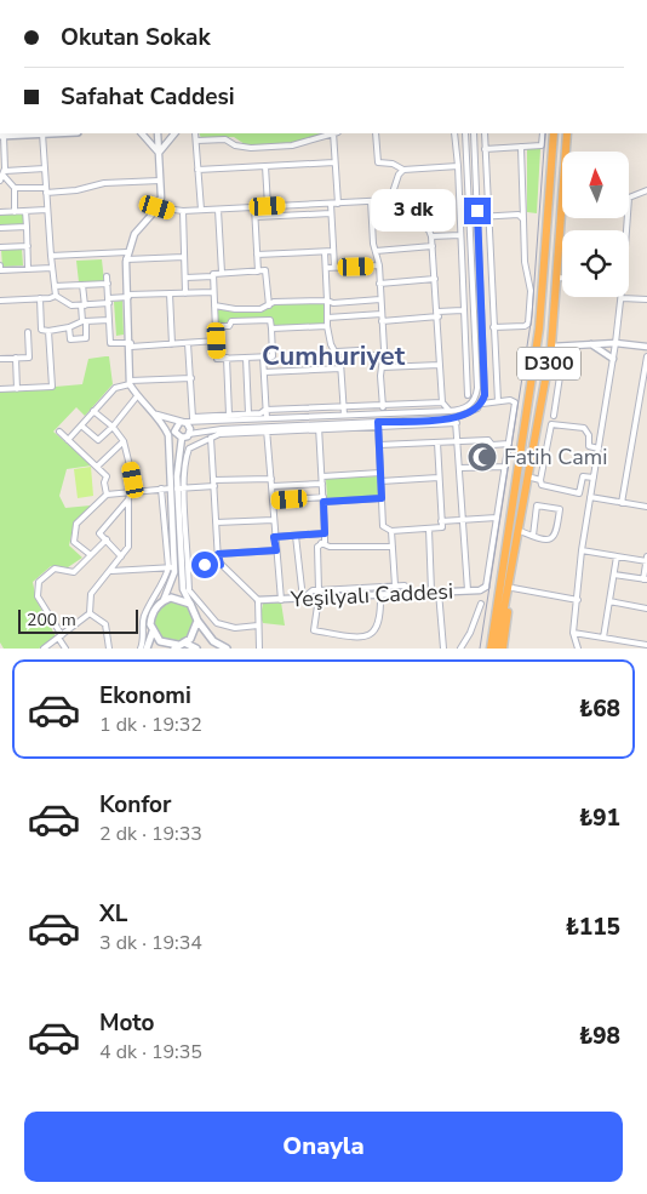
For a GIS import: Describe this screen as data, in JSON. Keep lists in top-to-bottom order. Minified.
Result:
{"streets":{"highway":["D300"],"street":["Yeşilyalı Caddesi"]},"districts":["Cumhuriyet"],"places":{"mosque":["Fatih Cami"]},"scale_bar":"200 m","north":"top","page":{"banner":["Okutan Sokak","Safahat Caddesi"],"bubble":"3 dk","scale":"200 m","list":[{"name":"Ekonomi","note":"1 dk · 19:32","value":"₺68"},{"name":"Konfor","note":"2 dk · 19:33","value":"₺91"},{"name":"XL","note":"3 dk · 19:34","value":"₺115"},{"name":"Moto","note":"4 dk · 19:35","value":"₺98"}],"buttons":"Onayla"}}
